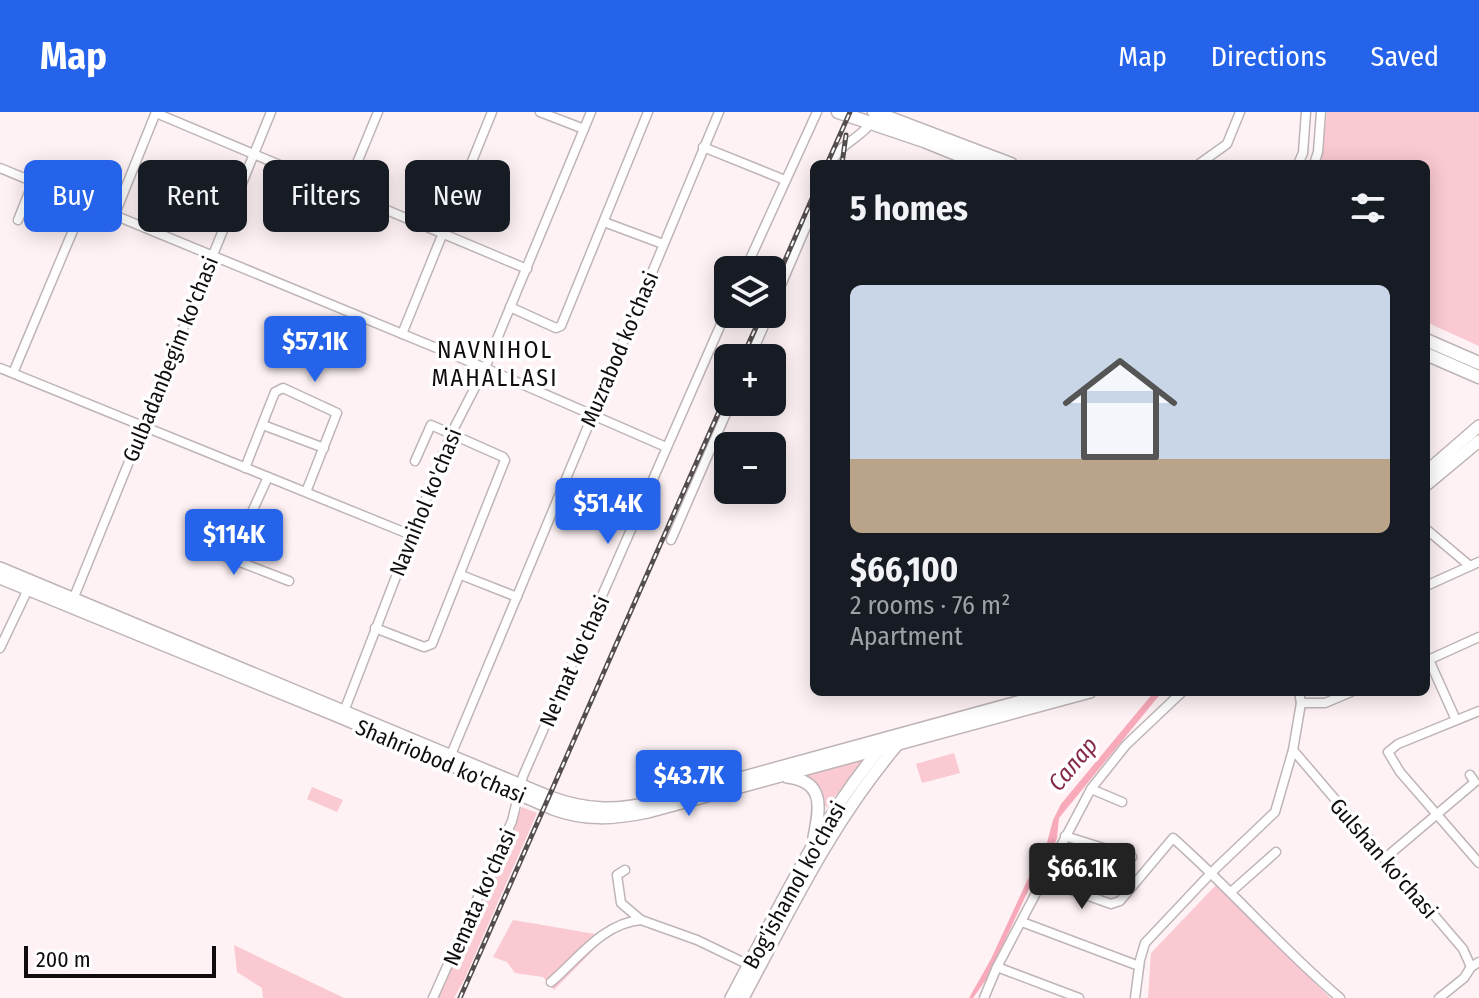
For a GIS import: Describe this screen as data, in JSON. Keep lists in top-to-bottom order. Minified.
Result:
{"streets":{"main road":["Shahriobod ko'chasi","Bog'ishamol ko'chasi"],"street":["Muzrabod ko'chasi","Gulbadanbegim ko'chasi","Navnihol ko'chasi","Ne'mat ko'chasi","Gulshan ko'chasi","Nemata ko'chasi"]},"crossings":[["Muzrabod ko'chasi","Shahriobod ko'chasi"],["Gulbadanbegim ko'chasi","Shahriobod ko'chasi"],["Navnihol ko'chasi","Shahriobod ko'chasi"],["Ne'mat ko'chasi","Shahriobod ko'chasi"],["Ne'mat ko'chasi","Nemata ko'chasi"],["Shahriobod ko'chasi","Bog'ishamol ko'chasi"],["Shahriobod ko'chasi","Nemata ko'chasi"]],"districts":["NAVNIHOL MAHALLASI"],"water":["Салар"],"scale_bar":"200 m","page":{"header":"Map","nav":["Map","Directions","Saved"],"chip":["Buy","Rent","Filters","New"],"heading":"5 homes","map_buttons":["+","−"],"list":[{"name":"$66,100","note":"2 rooms · 76 m² · Apartment"}],"price":["$57.1K","$51.4K","$114K","$43.7K","$66.1K"],"scale":"200 m"}}
